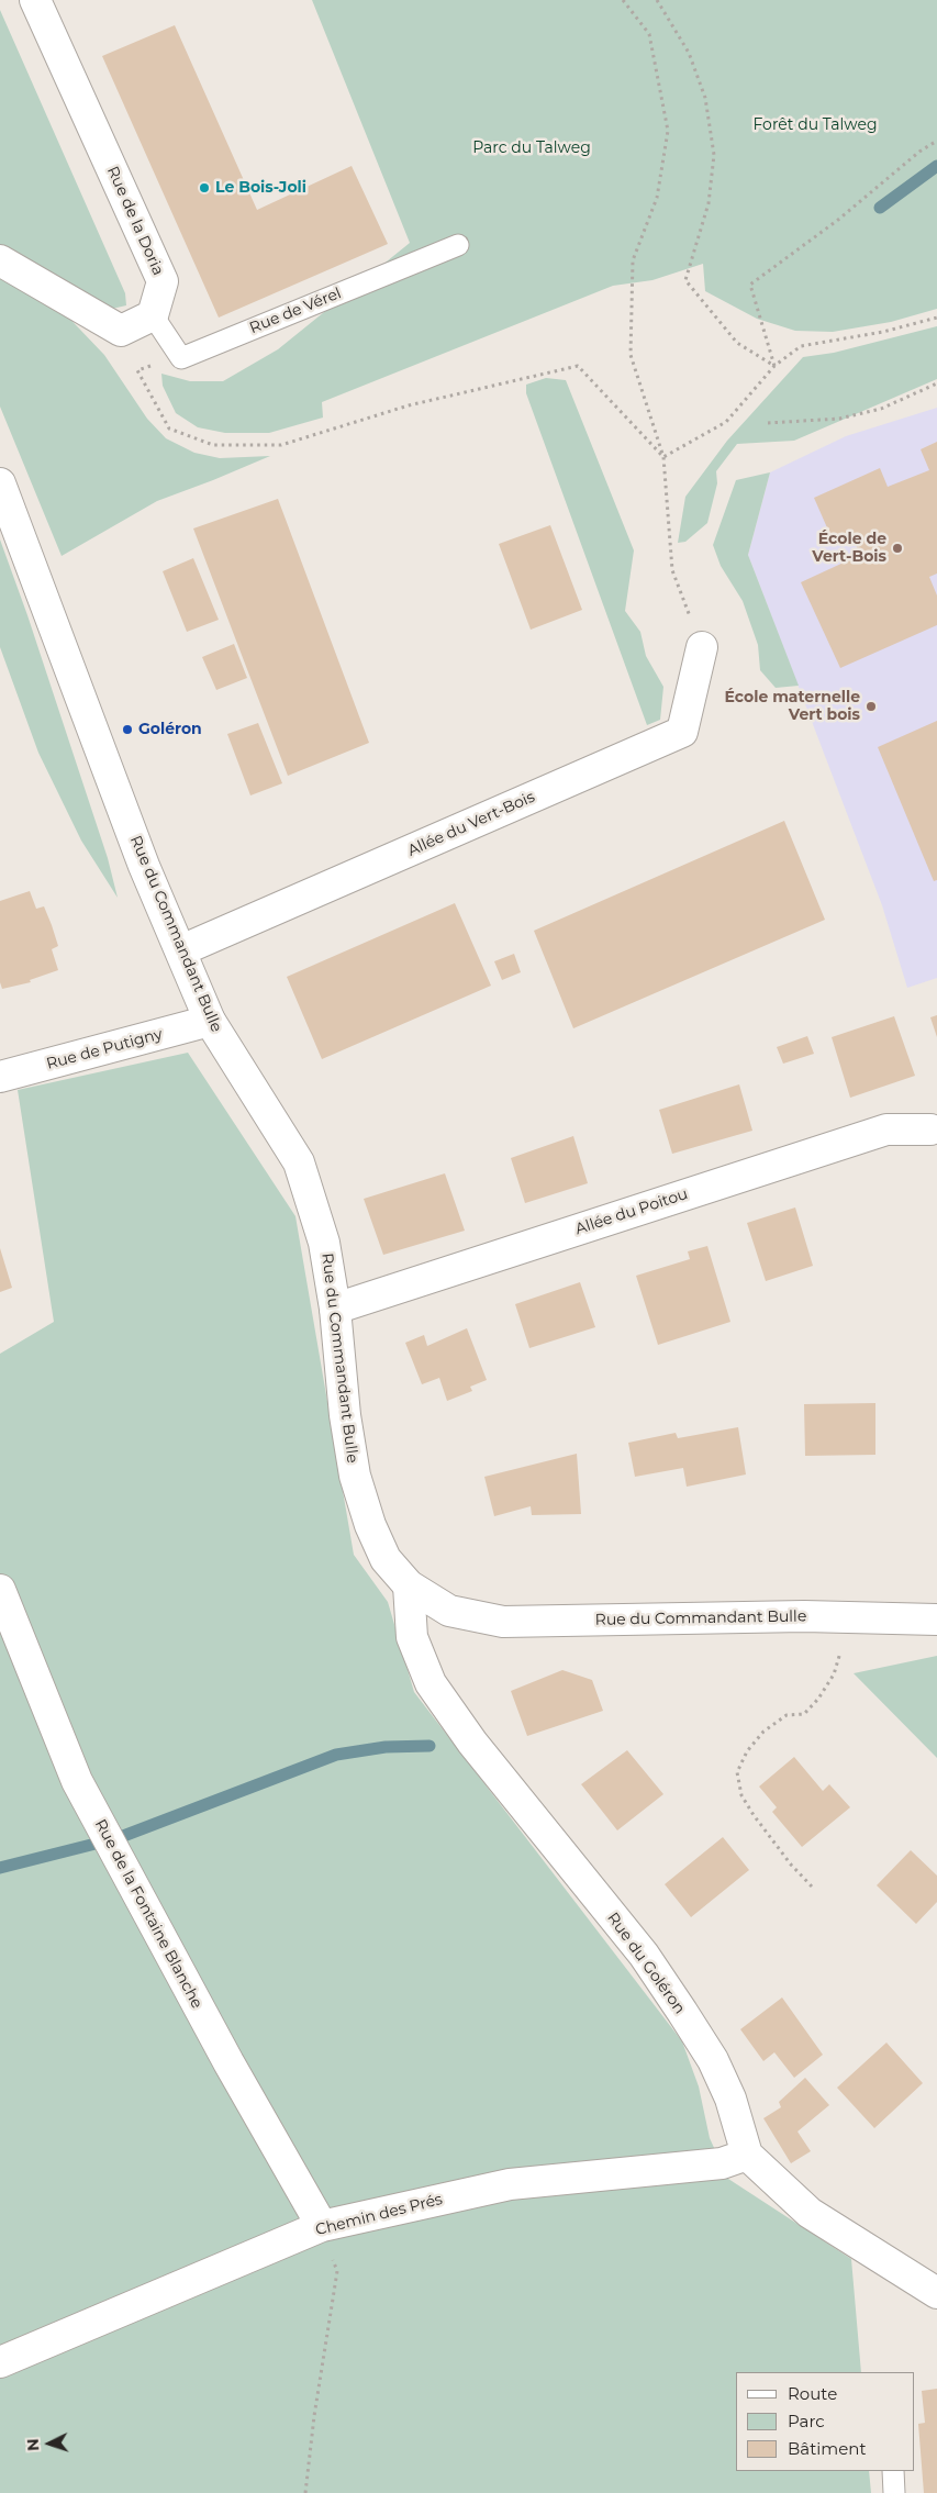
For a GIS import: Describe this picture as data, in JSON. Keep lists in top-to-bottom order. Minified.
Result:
{"streets":{"street":["Rue de la Doria","Allée du Vert-Bois","Rue du Commandant Bulle","Rue de Putigny","Allée du Poitou","Rue de la Fontaine Blanche","Rue du Goléron","Chemin des Prés"],"lane":["Rue de Vérel"]},"crossings":[["Allée du Vert-Bois","Rue du Commandant Bulle"],["Rue du Commandant Bulle","Rue de Putigny"],["Rue du Commandant Bulle","Allée du Poitou"],["Rue du Commandant Bulle","Rue du Goléron"],["Rue de la Fontaine Blanche","Chemin des Prés"],["Rue du Goléron","Chemin des Prés"]],"parks":["Forêt du Talweg","Parc du Talweg"],"places":["Le Bois-Joli","École de Vert-Bois","École maternelle Vert bois","Goléron"],"legend":["Route","Parc","Bâtiment"],"north":"left"}
